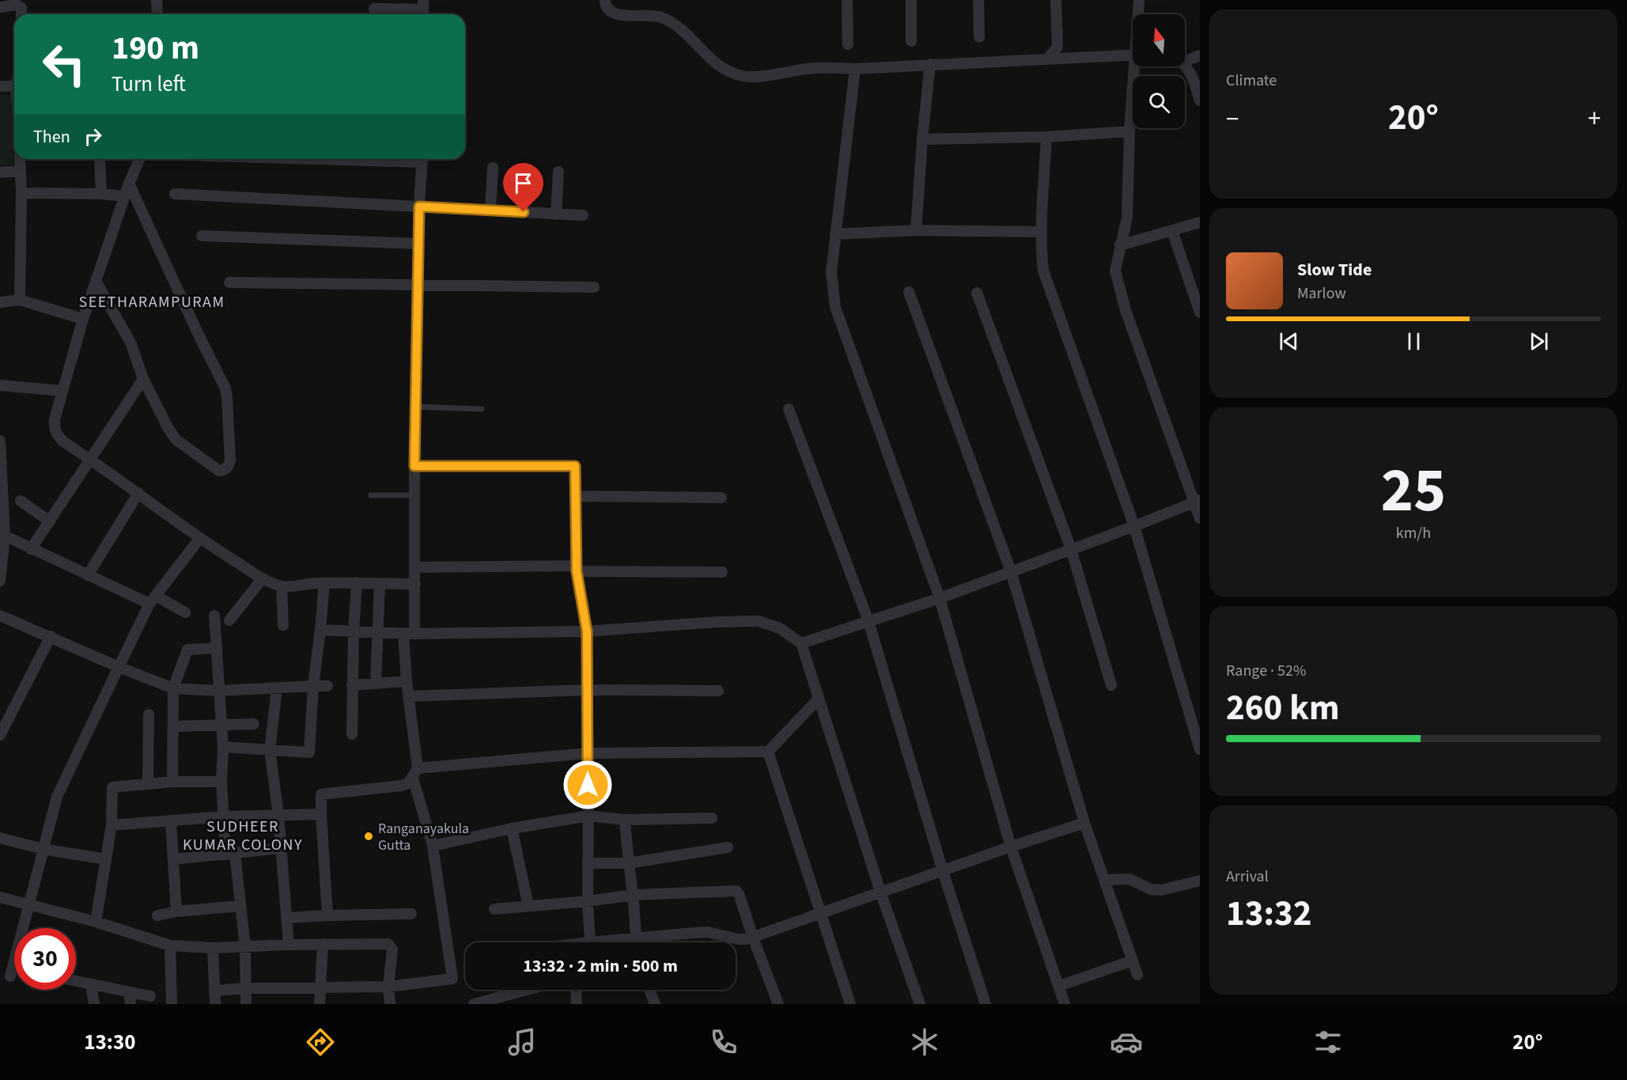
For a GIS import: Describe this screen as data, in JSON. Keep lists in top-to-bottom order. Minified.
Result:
{"districts":["SEETHARAMPURAM","SUDHEER KUMAR COLONY"],"places":["Ranganayakula Gutta"],"north":"top","page":{"tile":["Climate",["25","km/h"],["Range · 52%","260 km"],["Arrival","13:32"]],"turn":["190 m","Turn left"],"heat":["−","20°","+"],"then":"Then","song":["Slow Tide","Marlow"],"limit":"30","trip":"13:32 · 2 min · 500 m","tabs":["13:30","20°"]}}
